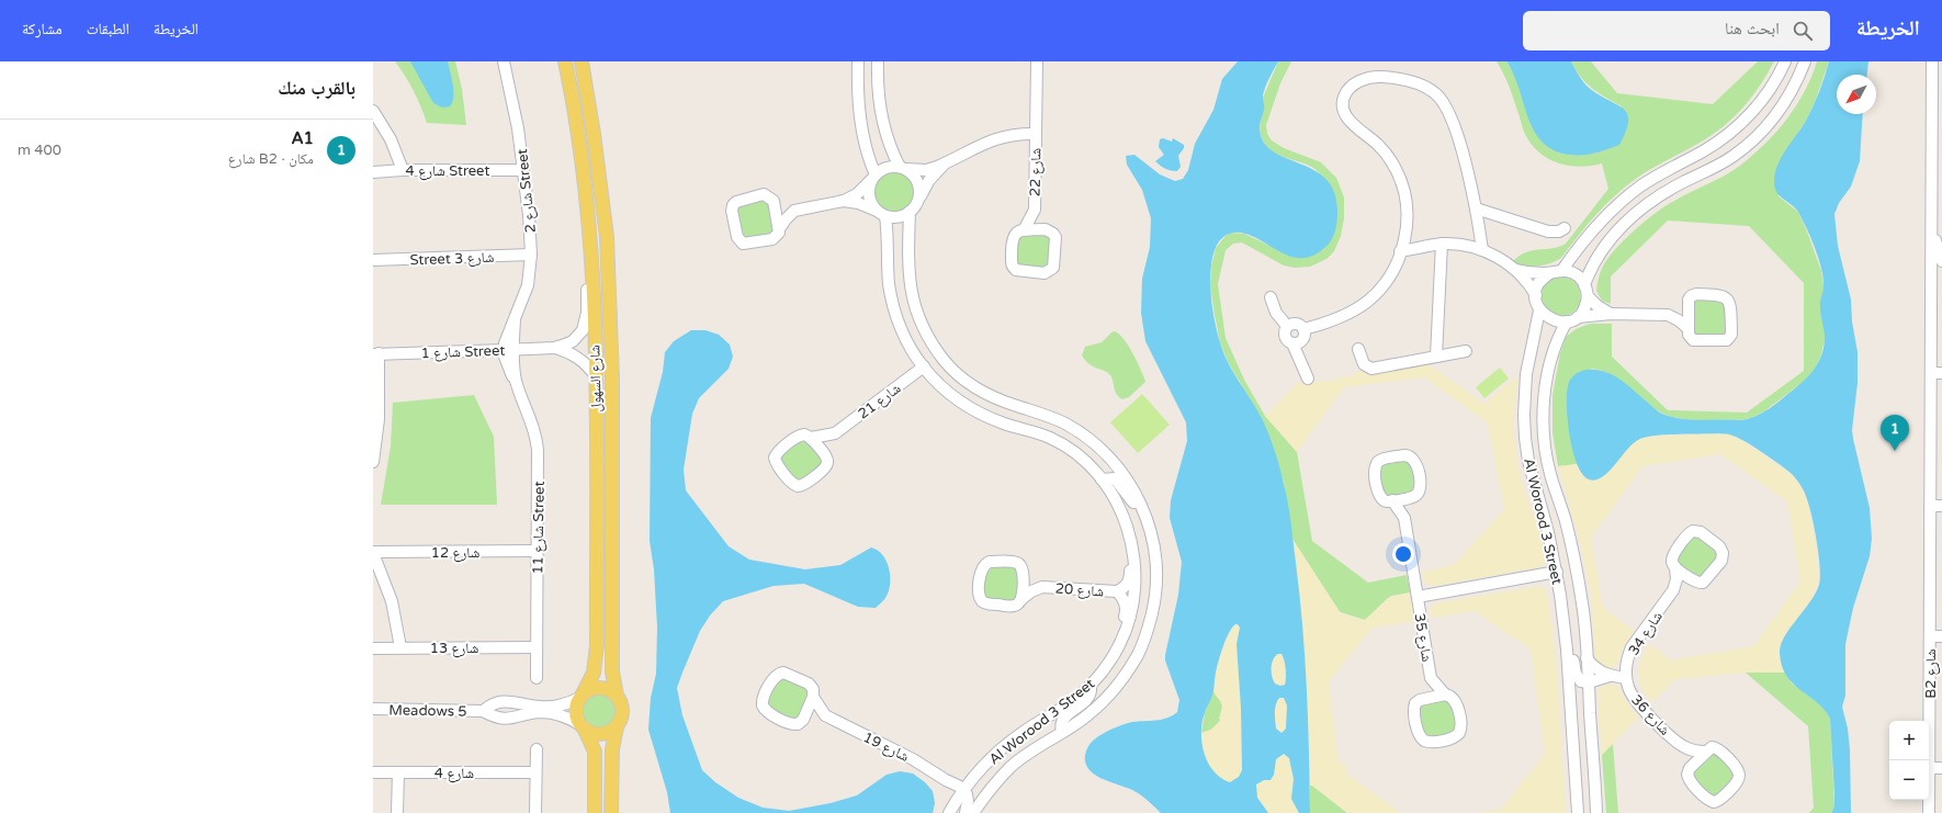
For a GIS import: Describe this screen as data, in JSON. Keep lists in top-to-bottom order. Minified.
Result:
{"streets":{"main road":["شارع السهول"],"street":["شارع 4 Street","شارع 22","شارع 2 Street","Street شارع 3","شارع 1 Street","شارع 21","Al Worood 3 Street","شارع 11 Street","شارع 12","شارع 20","شارع 34","شارع 35","شارع 13","B2 شارع","Meadows 5","شارع 36","شارع 19","شارع 4"]},"crossings":[["شارع 4 Street","شارع 2 Street"],["شارع 2 Street","Street شارع 3"],["شارع 2 Street","شارع 1 Street"],["شارع 2 Street","شارع 11 Street"],["شارع 1 Street","شارع 11 Street"],["شارع السهول","Meadows 5"],["شارع 21","Al Worood 3 Street"],["Al Worood 3 Street","شارع 20"],["Al Worood 3 Street","شارع 19"],["شارع 11 Street","شارع 12"],["شارع 11 Street","شارع 13"],["شارع 34","شارع 36"]],"north":"bottom left","page":{"header":"الخريطة","search":"ابحث هنا","nav":["الخريطة","الطبقات","مشاركة"],"heading":"بالقرب منك","list":[{"mark":"1","name":"A1","note":"مكان · B2 شارع","value":"400 m"}],"pins":"1","map_buttons":["+","−"]}}
